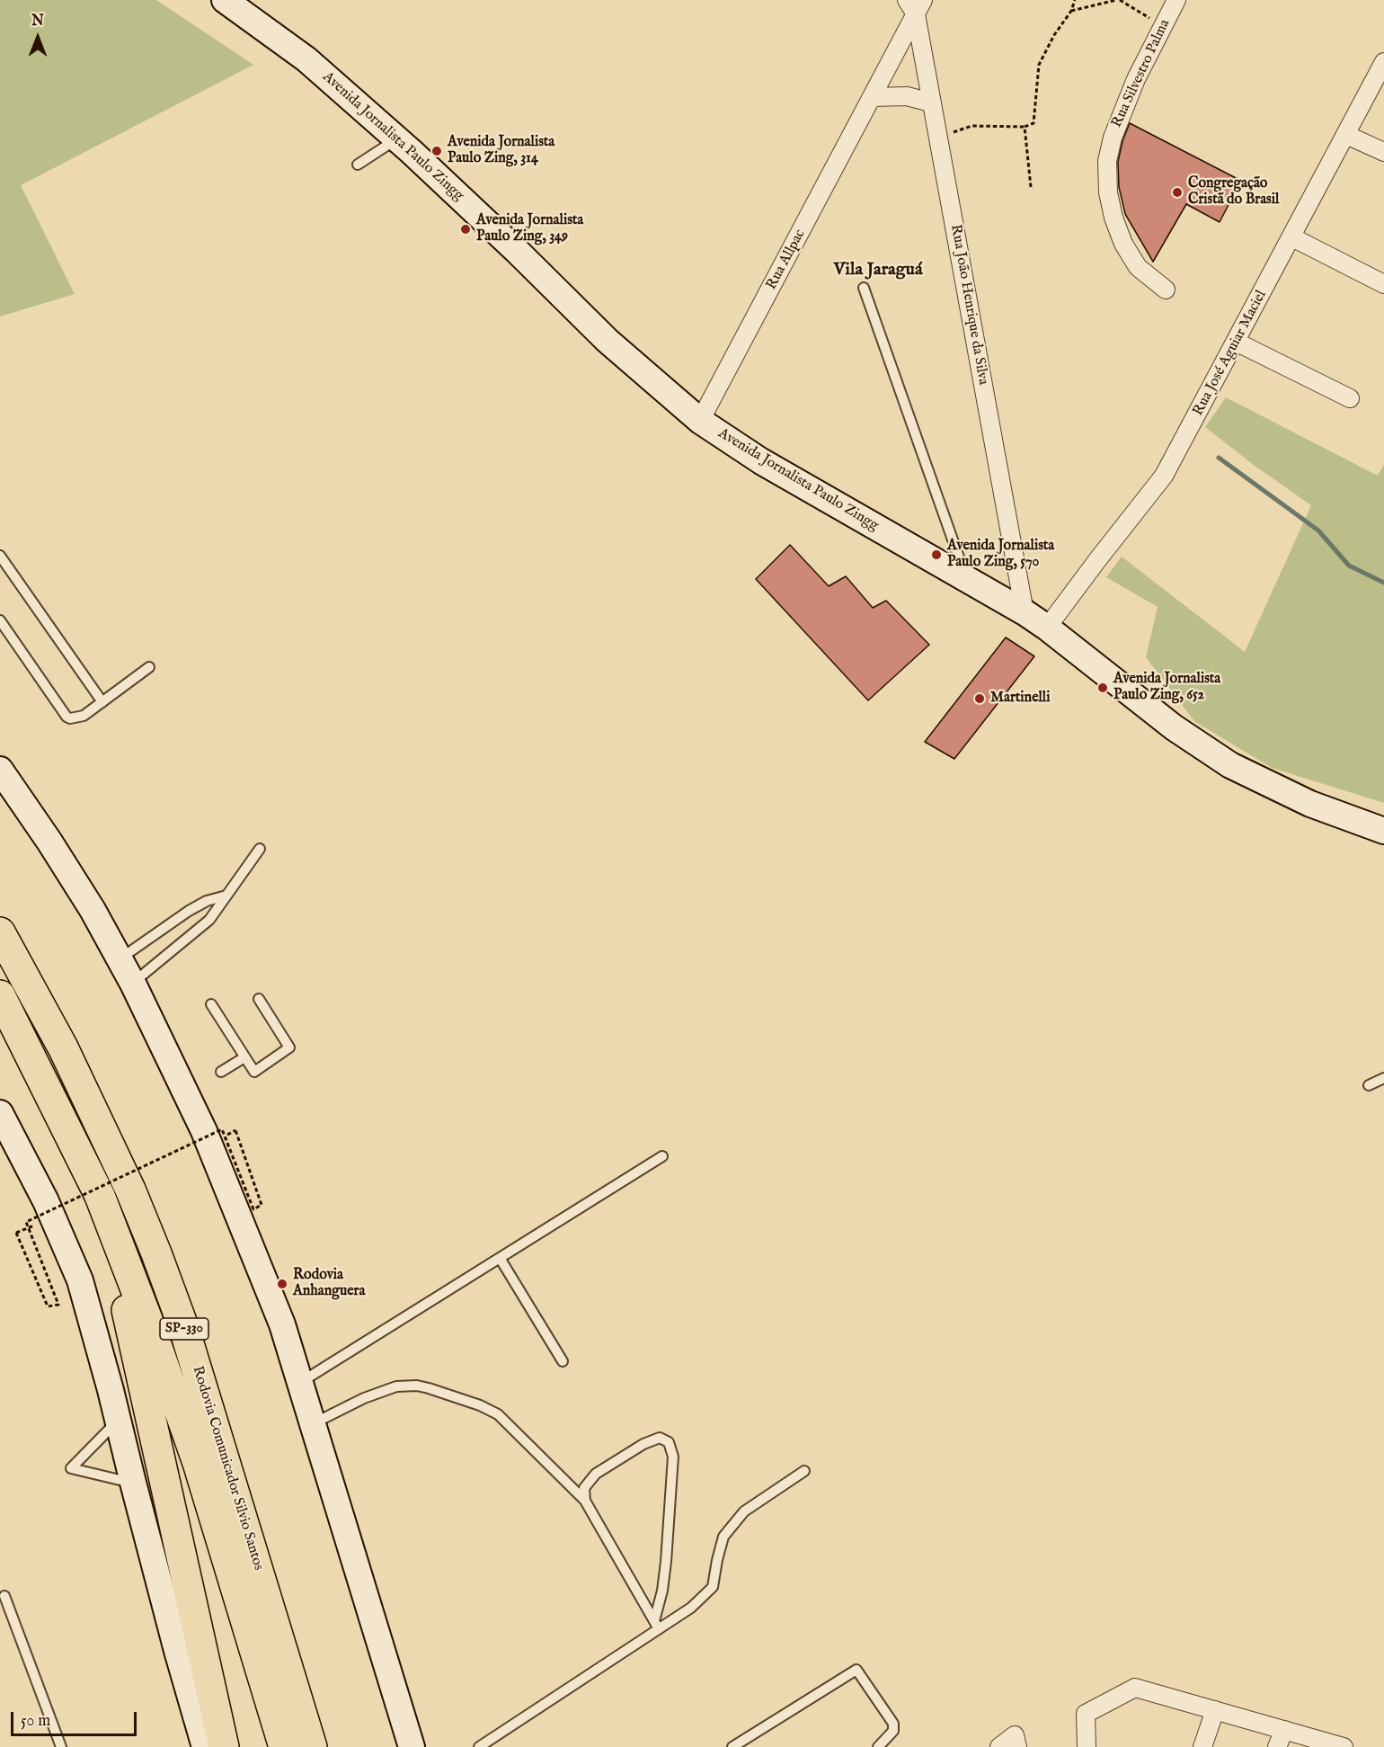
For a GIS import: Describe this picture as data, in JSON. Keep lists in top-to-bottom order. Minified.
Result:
{"streets":{"highway":["SP-330","Rodovia Comunicador Silvio Santos"],"main road":["Avenida Jornalista Paulo Zingg"],"street":["Rua Silvestro Palma","Rua Allpac","Rua João Henrique da Silva","Rua José Aguiar Maciel"]},"crossings":[["Avenida Jornalista Paulo Zingg","Rua Allpac"],["Avenida Jornalista Paulo Zingg","Rua João Henrique da Silva"],["Avenida Jornalista Paulo Zingg","Rua José Aguiar Maciel"],["Rua Allpac","Rua João Henrique da Silva"]],"districts":["Vila Jaraguá"],"places":["Avenida Jornalista Paulo Zing, 314","Congregação Cristã do Brasil","Avenida Jornalista Paulo Zing, 349","Avenida Jornalista Paulo Zing, 570","Avenida Jornalista Paulo Zing, 652","Martinelli","Rodovia Anhanguera"],"scale_bar":"50 m","north":"top"}
